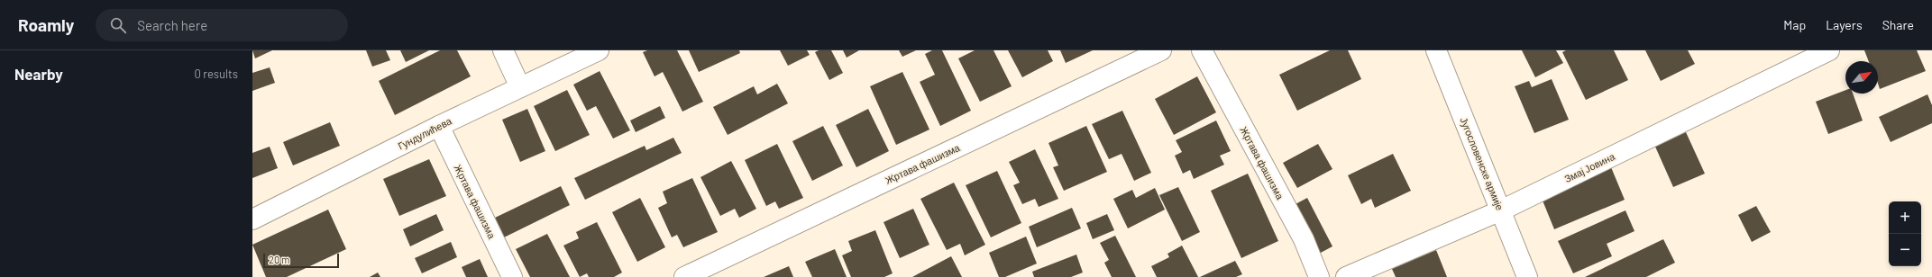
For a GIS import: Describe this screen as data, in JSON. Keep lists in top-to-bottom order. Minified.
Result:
{"streets":{"street":["Гундулићева","Жртава фашизма","Југословенске армије","Змај Јовина"]},"crossings":[["Гундулићева","Жртава фашизма"],["Југословенске армије","Змај Јовина"]],"scale_bar":"20 m","north":"top right","page":{"header":"Roamly","search":"Search here","nav":["Map","Layers","Share"],"heading":["Nearby","0 results"],"map_buttons":["+","−"],"scale":"20 m"}}
